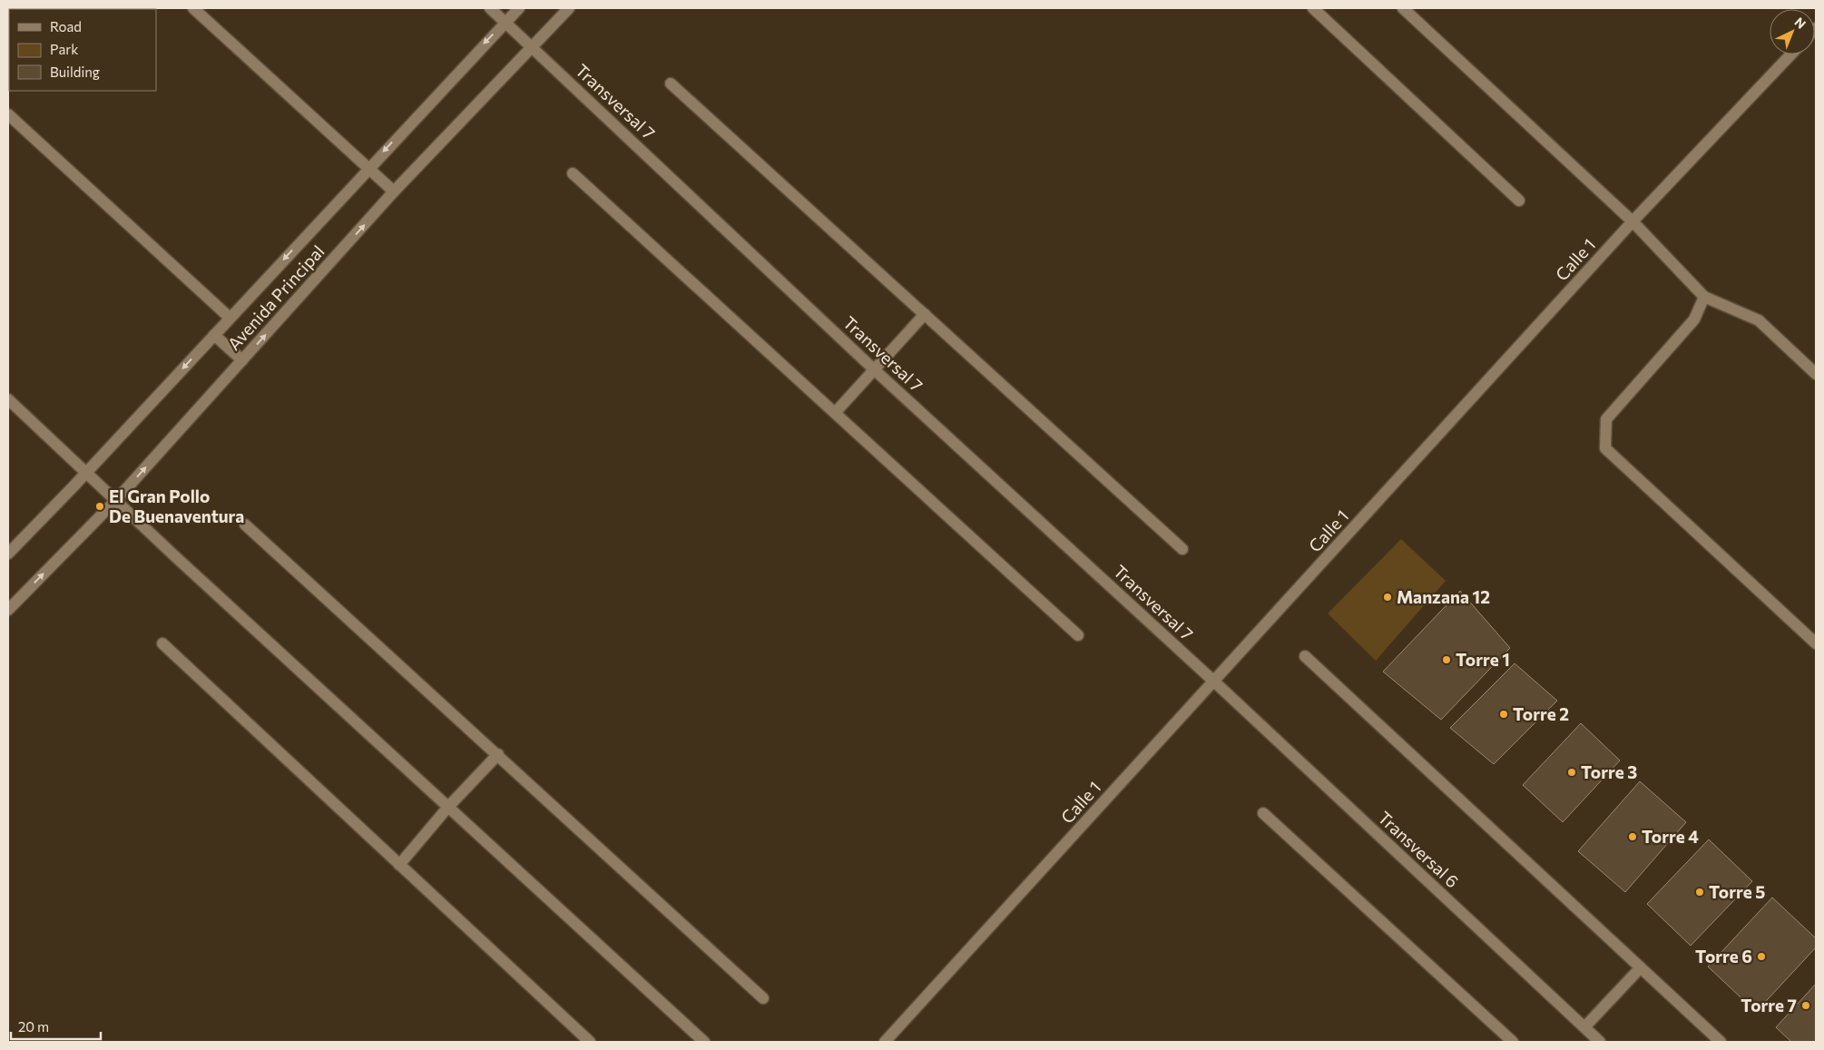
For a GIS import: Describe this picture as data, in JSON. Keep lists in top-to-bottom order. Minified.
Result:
{"streets":{"street":["Transversal 7","Calle 1","Avenida Principal","Transversal 6"]},"crossings":[["Transversal 7","Calle 1"],["Transversal 7","Avenida Principal"],["Transversal 7","Transversal 6"],["Calle 1","Transversal 6"]],"places":["El Gran Pollo De Buenaventura","Manzana 12","Torre 1","Torre 2","Torre 3","Torre 4","Torre 5","Torre 6","Torre 7"],"legend":["Road","Park","Building"],"scale_bar":"20 m","north":"top right"}
